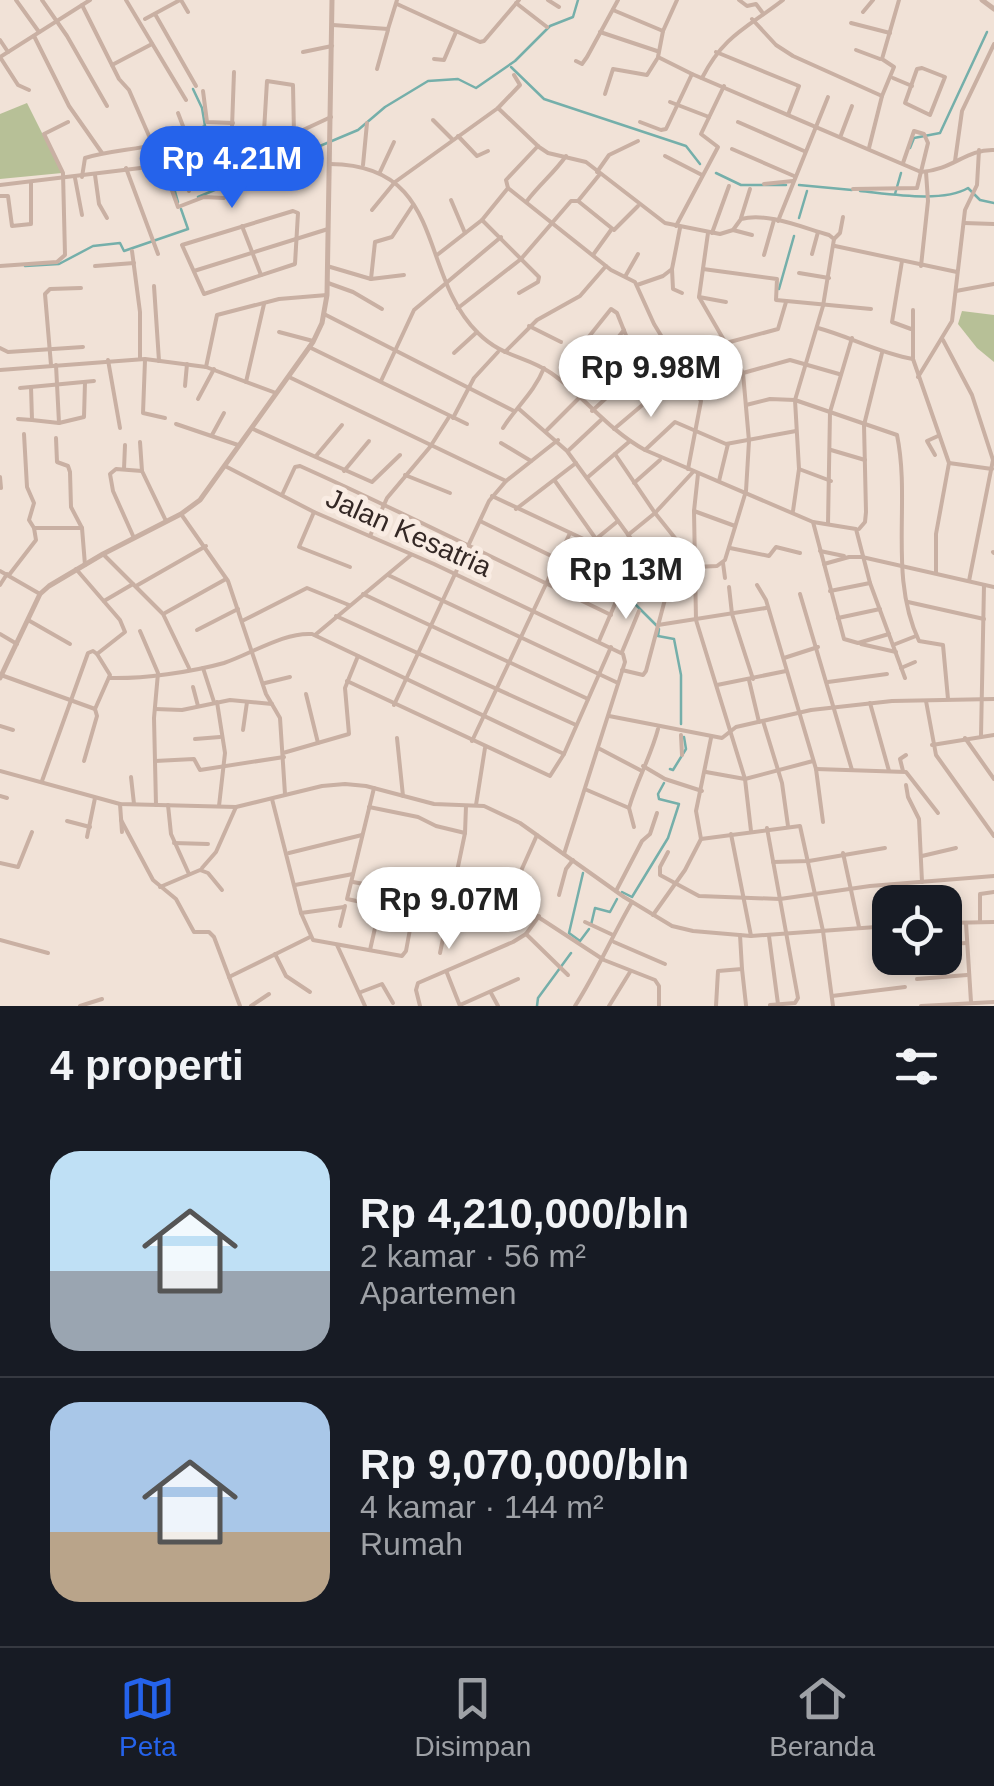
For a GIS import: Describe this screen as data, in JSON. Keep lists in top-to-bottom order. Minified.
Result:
{"streets":{"street":["Jalan Kesatria"]},"page":{"price":["Rp 4.21M","Rp 9.98M","Rp 13M","Rp 9.07M"],"heading":"4 properti","list":[{"name":"Rp 4,210,000/bln","note":"2 kamar · 56 m² · Apartemen"},{"name":"Rp 9,070,000/bln","note":"4 kamar · 144 m² · Rumah"}],"tabs":["Peta","Disimpan","Beranda"]}}
